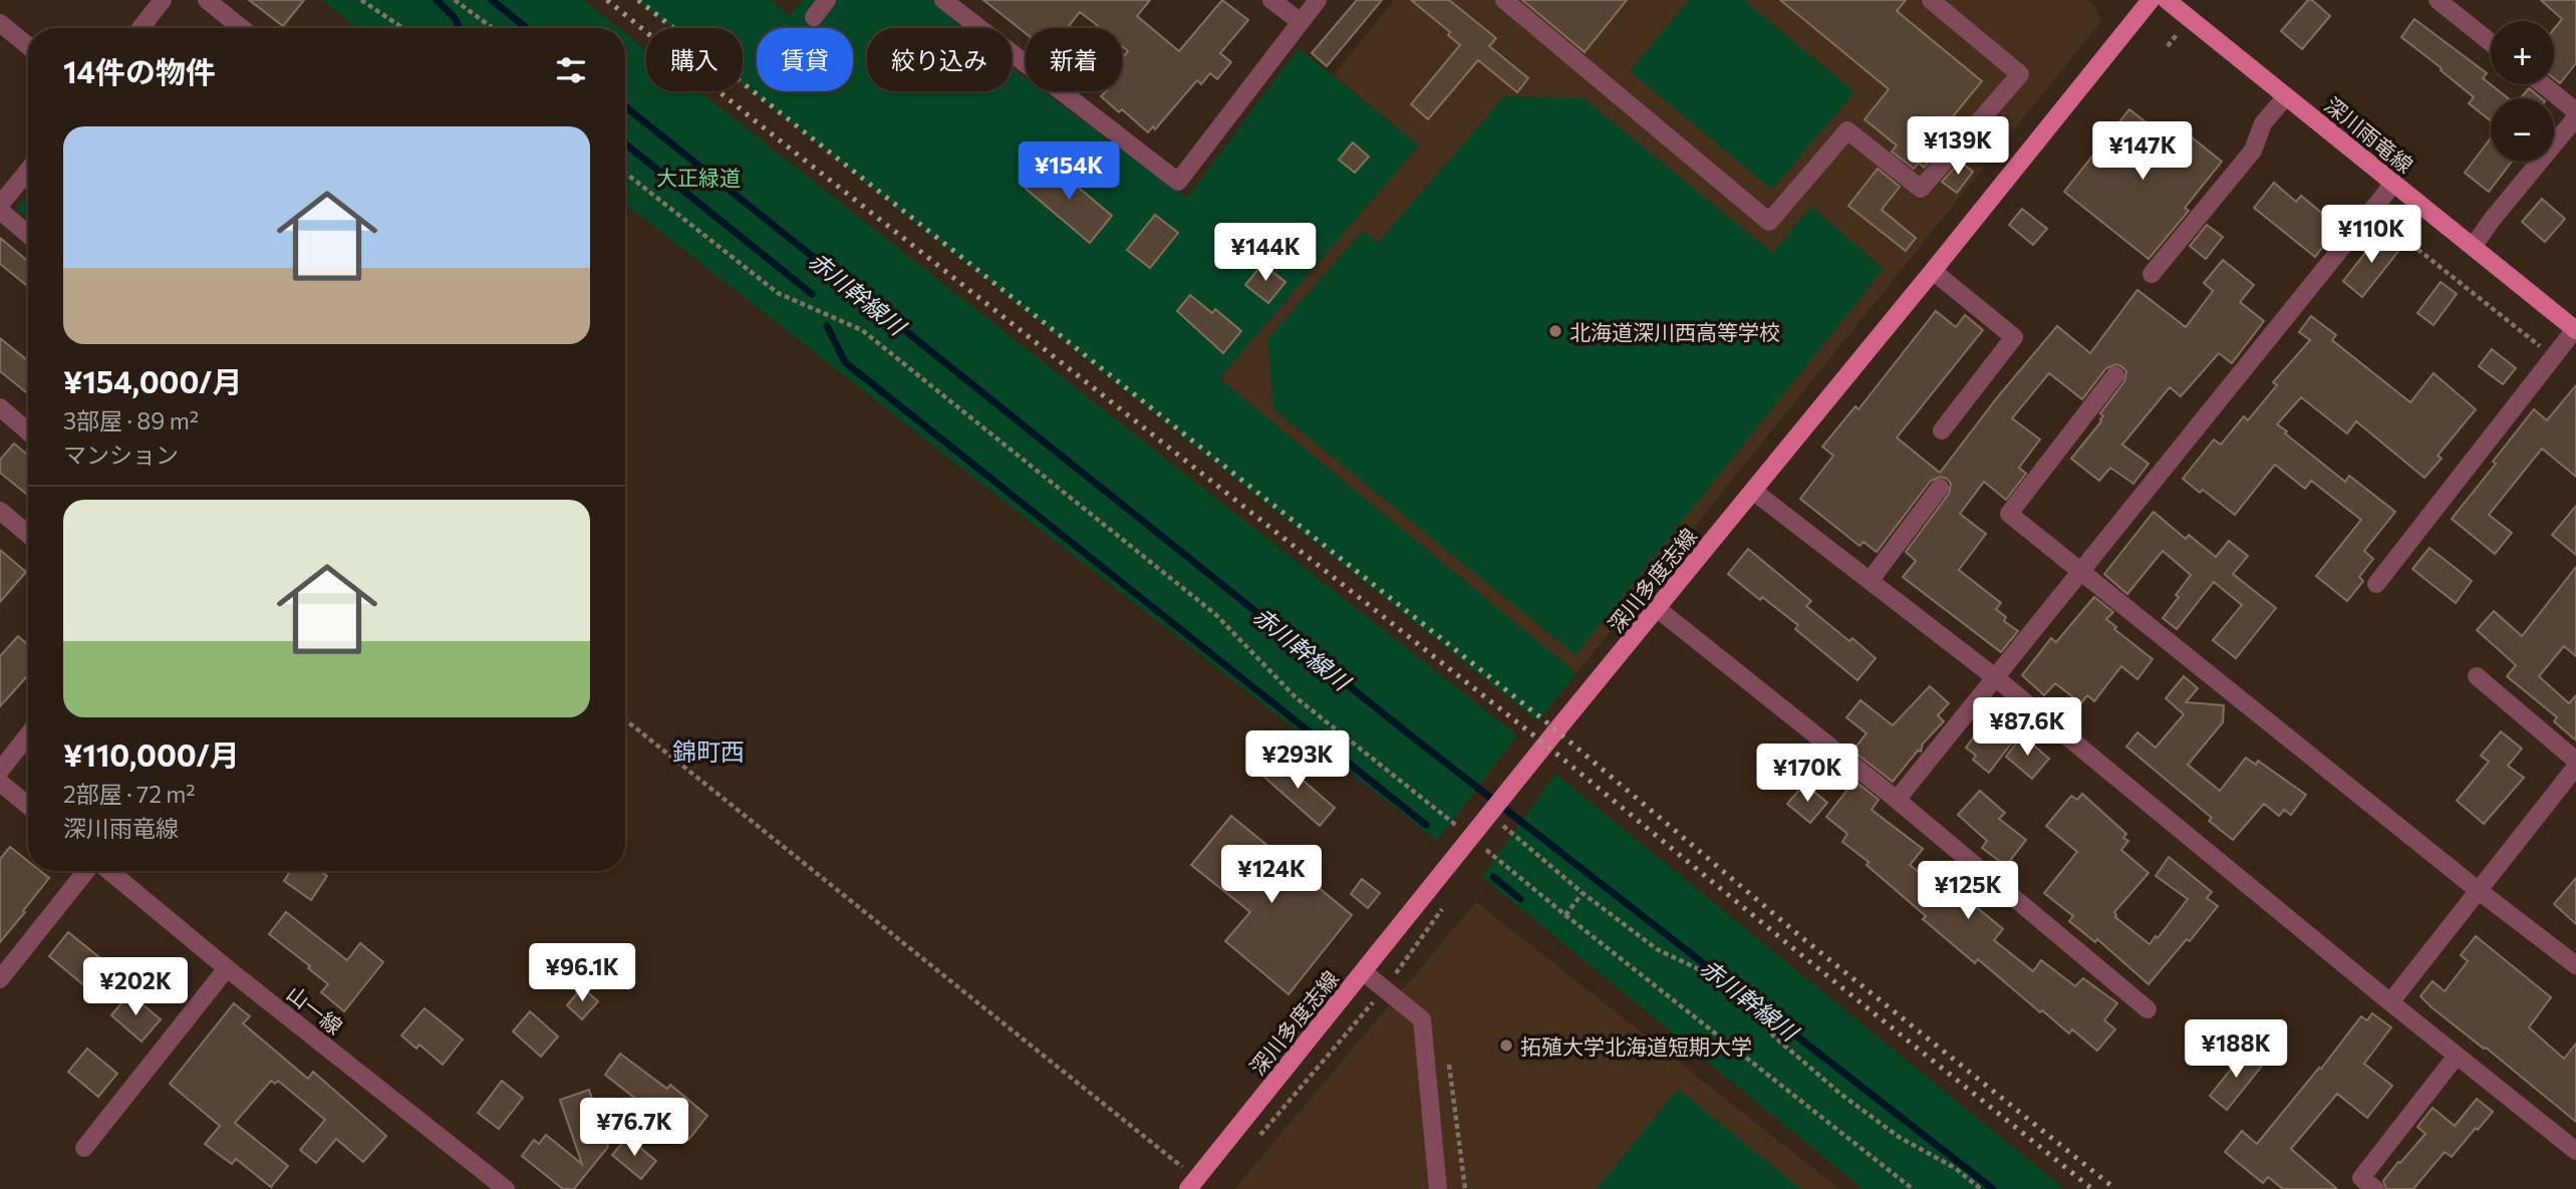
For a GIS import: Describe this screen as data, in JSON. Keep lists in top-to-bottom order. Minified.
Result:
{"streets":{"main road":["深川雨竜線","深川多度志線"],"street":["山一線"]},"districts":["錦町西"],"water":["赤川幹線川"],"parks":["大正緑道"],"places":["北海道深川西高等学校","拓殖大学北海道短期大学"],"page":{"map_buttons":["+","−"],"chip":["購入","賃貸","絞り込み","新着"],"heading":"14件の物件","list":[{"name":"¥154,000/月","note":"3部屋 · 89 m² · マンション"},{"name":"¥110,000/月","note":"2部屋 · 72 m² · 深川雨竜線"}],"price":["¥139K","¥147K","¥154K","¥110K","¥144K","¥87.6K","¥293K","¥170K","¥124K","¥125K","¥96.1K","¥202K","¥188K","¥76.7K"]}}
